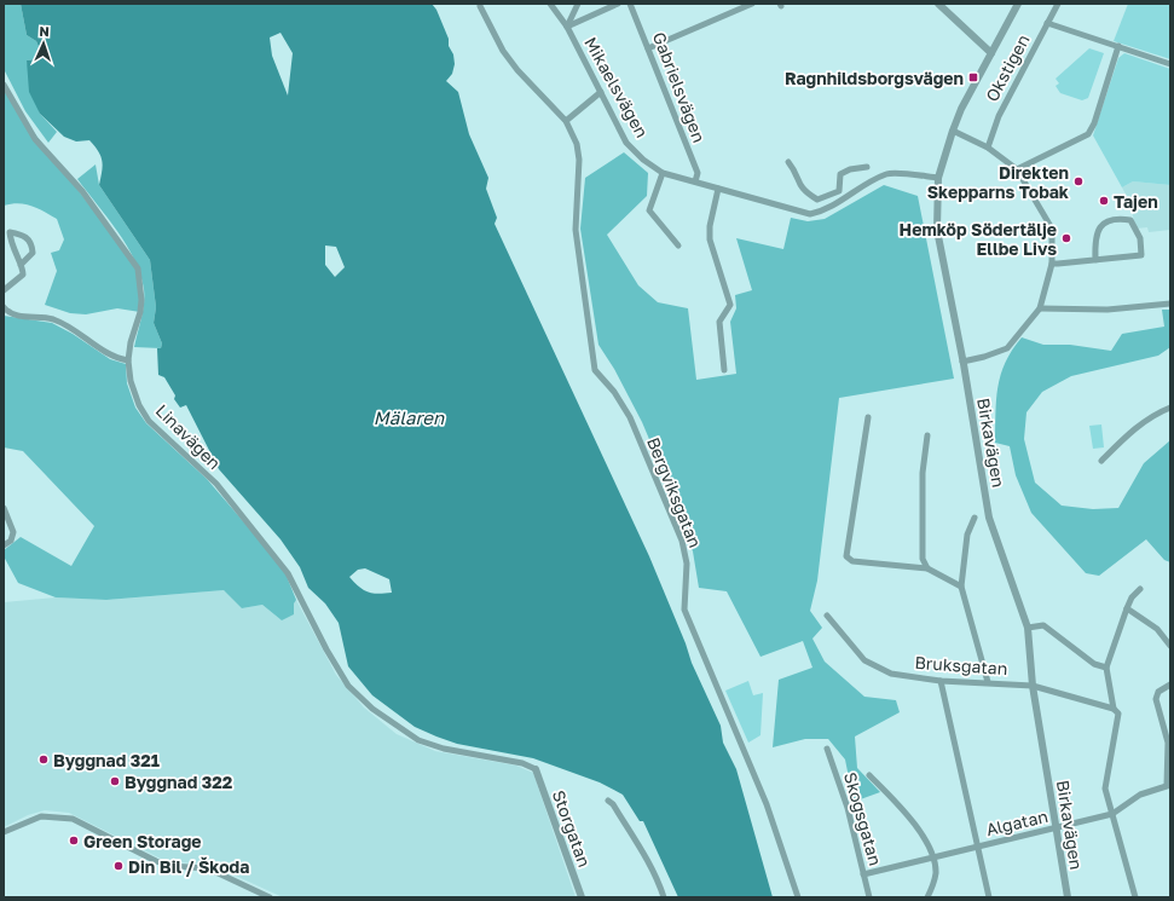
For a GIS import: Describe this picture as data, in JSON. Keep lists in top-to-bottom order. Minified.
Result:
{"streets":{"street":["Okstigen","Mikaelsvägen","Gabrielsvägen","Linavägen","Birkavägen","Bergviksgatan","Bruksgatan","Skogsgatan","Algatan","Storgatan"]},"crossings":[["Mikaelsvägen","Gabrielsvägen"],["Mikaelsvägen","Birkavägen"],["Linavägen","Storgatan"],["Birkavägen","Bruksgatan"],["Birkavägen","Algatan"],["Skogsgatan","Algatan"]],"water":["Mälaren"],"places":{"transit":["Ragnhildsborgsvägen"],"other":["Direkten Skepparns Tobak","Tajen","Hemköp Södertälje Ellbe Livs","Byggnad 321","Byggnad 322","Green Storage","Din Bil / Škoda"]},"north":"top"}
